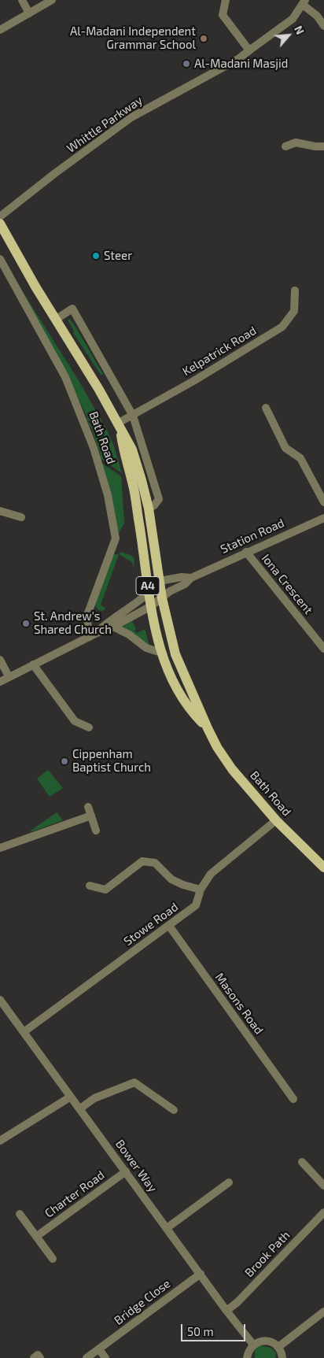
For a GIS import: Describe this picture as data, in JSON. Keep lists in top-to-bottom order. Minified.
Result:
{"streets":{"main road":["Bath Road","A4"],"street":["Whittle Parkway","Kelpatrick Road","Station Road","Iona Crescent","Stowe Road","Masons Road","Bower Way","Charter Road","Brook Path","Bridge Close"]},"crossings":[["Kelpatrick Road","Bath Road"],["Bath Road","Station Road"],["Bath Road","Stowe Road"],["Station Road","Iona Crescent"],["Stowe Road","Masons Road"],["Stowe Road","Bower Way"],["Bower Way","Charter Road"],["Bower Way","Brook Path"],["Bower Way","Bridge Close"]],"places":["Al-Madani Independent Grammar School","Al-Madani Masjid","Steer","St. Andrew's Shared Church","Cippenham Baptist Church"],"scale_bar":"50 m","north":"top right"}
